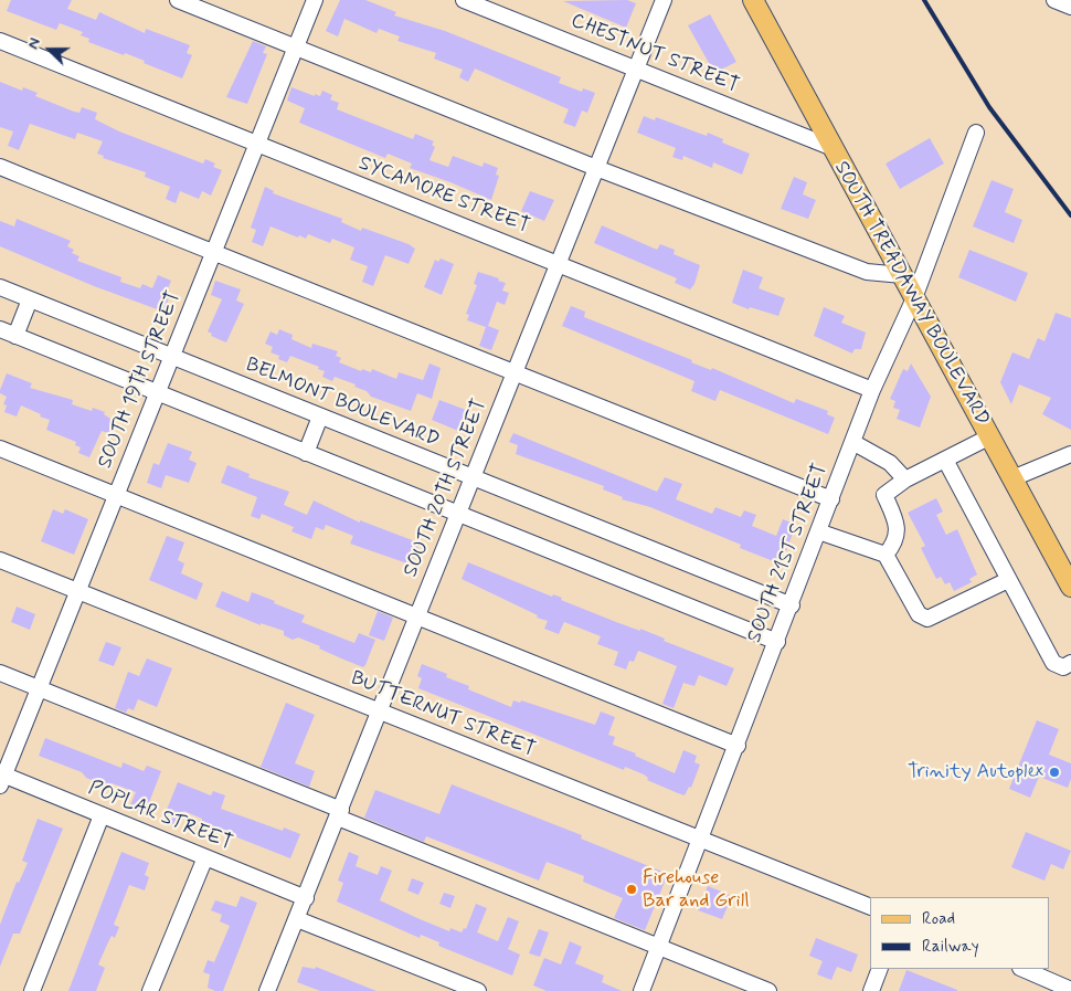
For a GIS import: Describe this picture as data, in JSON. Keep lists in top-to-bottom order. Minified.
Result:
{"streets":{"main road":["SOUTH TREADAWAY BOULEVARD"],"street":["CHESTNUT STREET","SYCAMORE STREET","SOUTH 19TH STREET","BELMONT BOULEVARD","SOUTH 20TH STREET","SOUTH 21ST STREET","BUTTERNUT STREET","POPLAR STREET"]},"crossings":[["CHESTNUT STREET","SOUTH TREADAWAY BOULEVARD"],["CHESTNUT STREET","SOUTH 20TH STREET"],["SYCAMORE STREET","SOUTH 19TH STREET"],["SYCAMORE STREET","SOUTH 20TH STREET"],["SYCAMORE STREET","SOUTH 21ST STREET"],["SOUTH TREADAWAY BOULEVARD","SOUTH 21ST STREET"],["SOUTH 19TH STREET","BELMONT BOULEVARD"],["SOUTH 19TH STREET","BUTTERNUT STREET"],["SOUTH 19TH STREET","POPLAR STREET"],["BELMONT BOULEVARD","SOUTH 20TH STREET"],["BELMONT BOULEVARD","SOUTH 21ST STREET"],["SOUTH 20TH STREET","BUTTERNUT STREET"],["SOUTH 20TH STREET","POPLAR STREET"],["SOUTH 21ST STREET","BUTTERNUT STREET"]],"places":["Trinity Autoplex","Firehouse Bar and Grill"],"legend":["Road","Railway"],"north":"left"}
